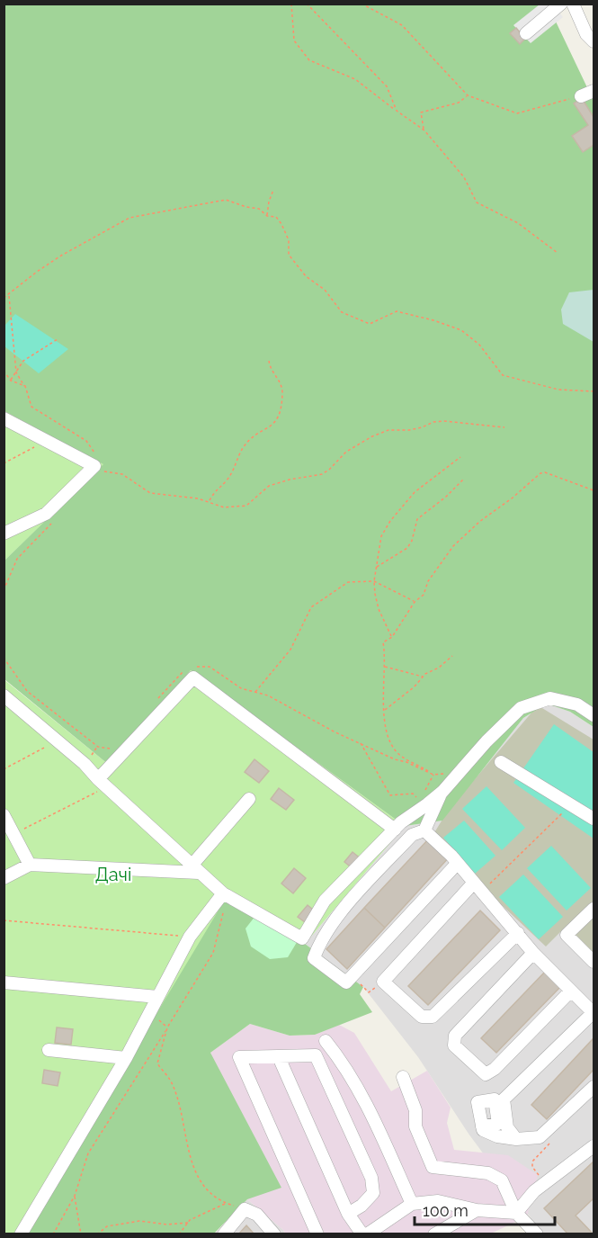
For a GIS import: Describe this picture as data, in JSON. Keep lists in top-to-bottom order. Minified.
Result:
{"parks":["Дачі"],"scale_bar":"100 m"}
